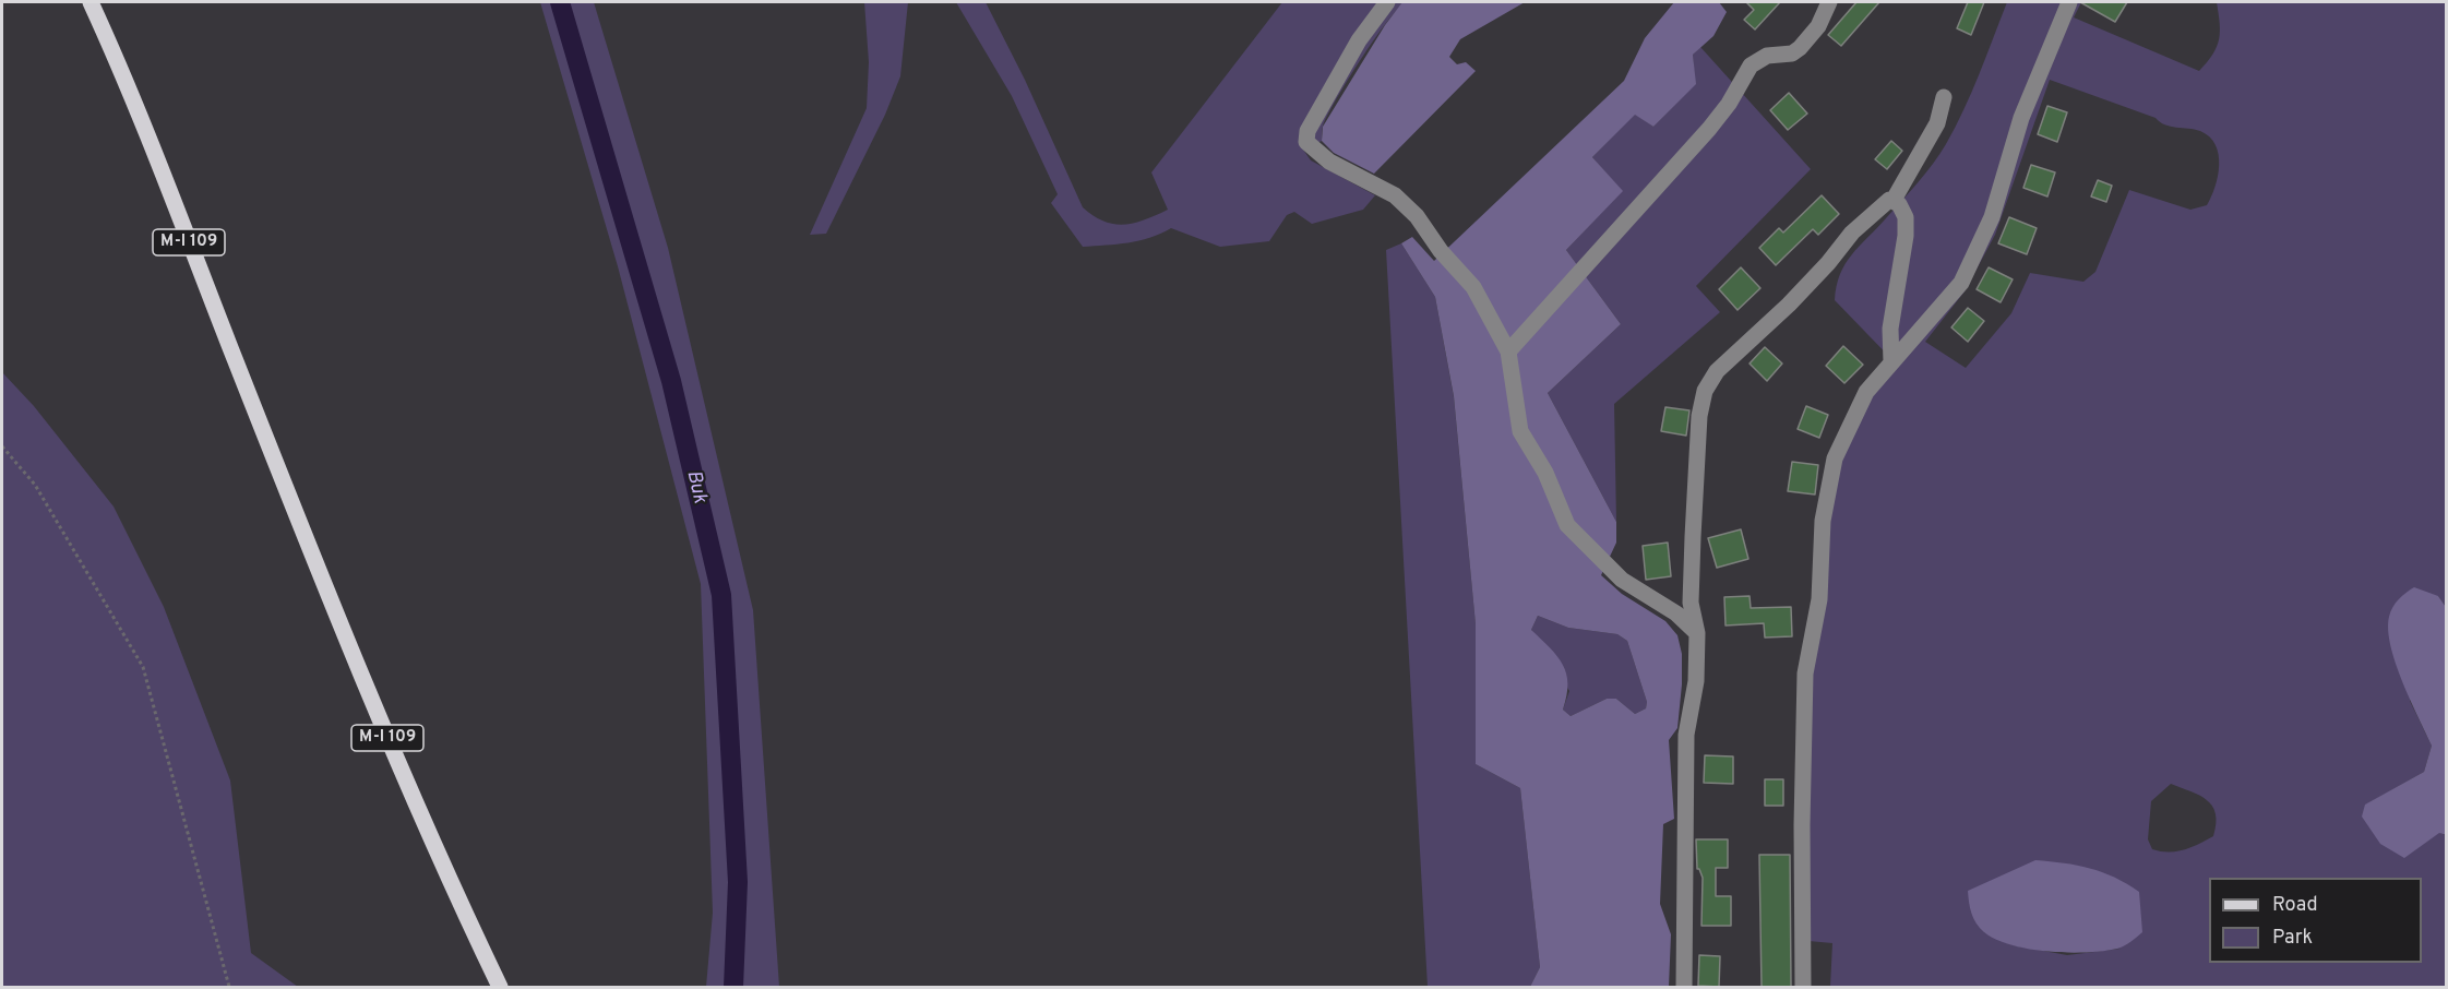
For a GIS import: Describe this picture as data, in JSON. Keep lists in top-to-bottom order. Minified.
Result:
{"streets":{"main road":["M-I 109"]},"water":["Buk"],"legend":["Road","Park"]}
